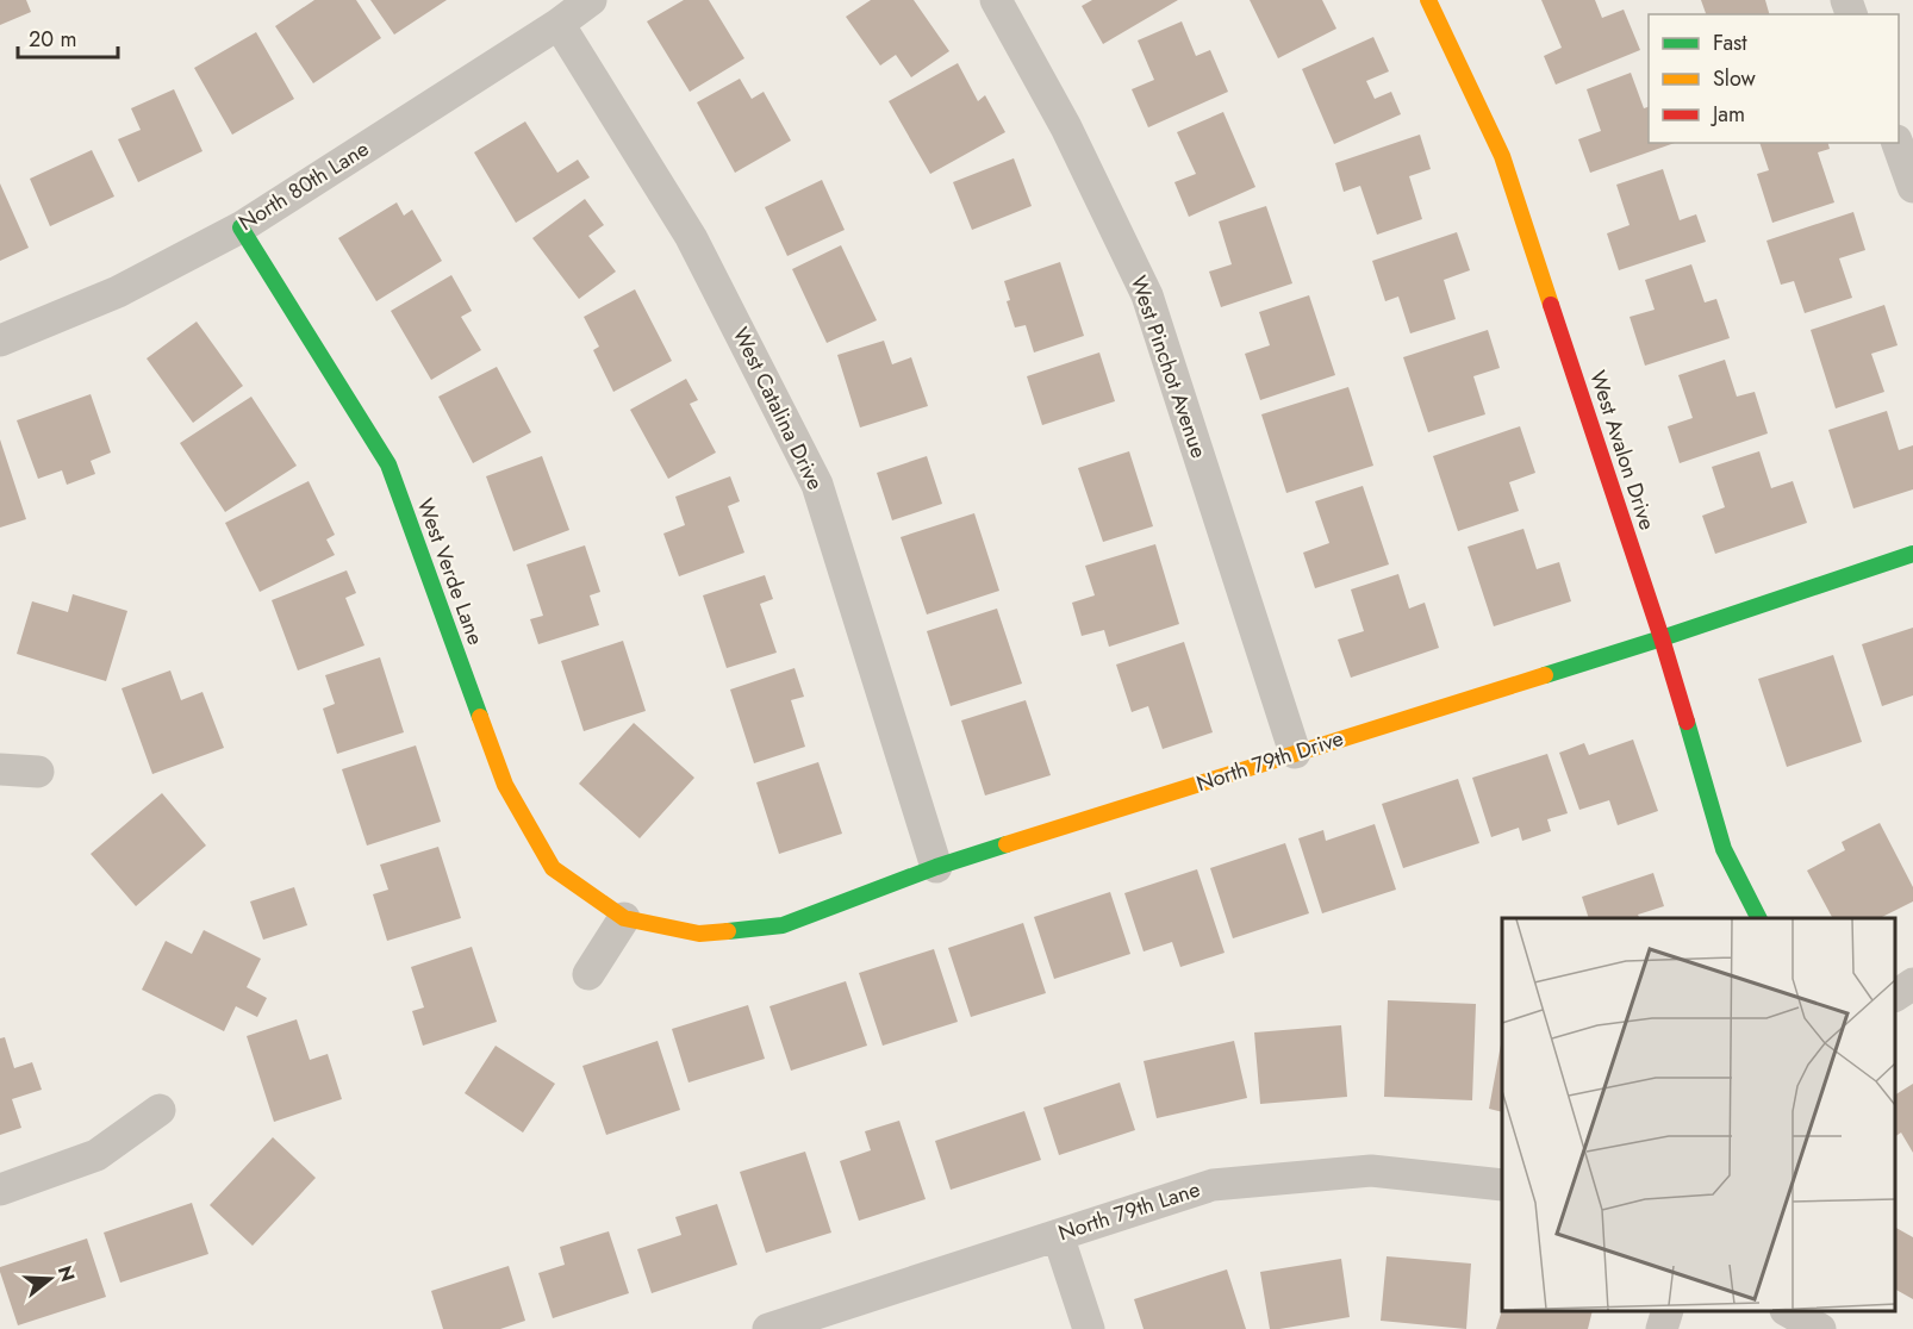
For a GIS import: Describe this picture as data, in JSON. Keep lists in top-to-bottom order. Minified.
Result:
{"streets":{"street":["North 80th Lane","West Pinchot Avenue","West Catalina Drive","West Avalon Drive","West Verde Lane","North 79th Drive","North 79th Lane"]},"crossings":[["North 80th Lane","West Catalina Drive"],["North 80th Lane","West Verde Lane"],["West Pinchot Avenue","North 79th Drive"],["West Catalina Drive","North 79th Drive"],["West Avalon Drive","North 79th Drive"],["West Verde Lane","North 79th Drive"]],"legend":["Fast","Slow","Jam"],"scale_bar":"20 m","north":"right"}
